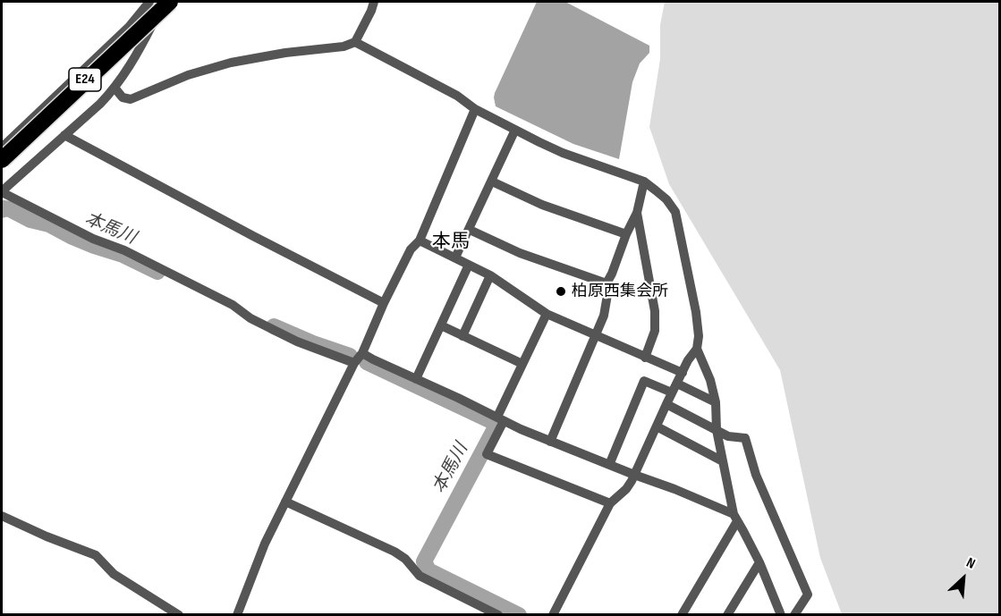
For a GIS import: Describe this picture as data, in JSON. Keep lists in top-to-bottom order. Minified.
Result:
{"streets":{"highway":["E24"]},"districts":["本馬"],"water":["本馬川"],"places":["柏原西集会所"],"north":"top right"}
